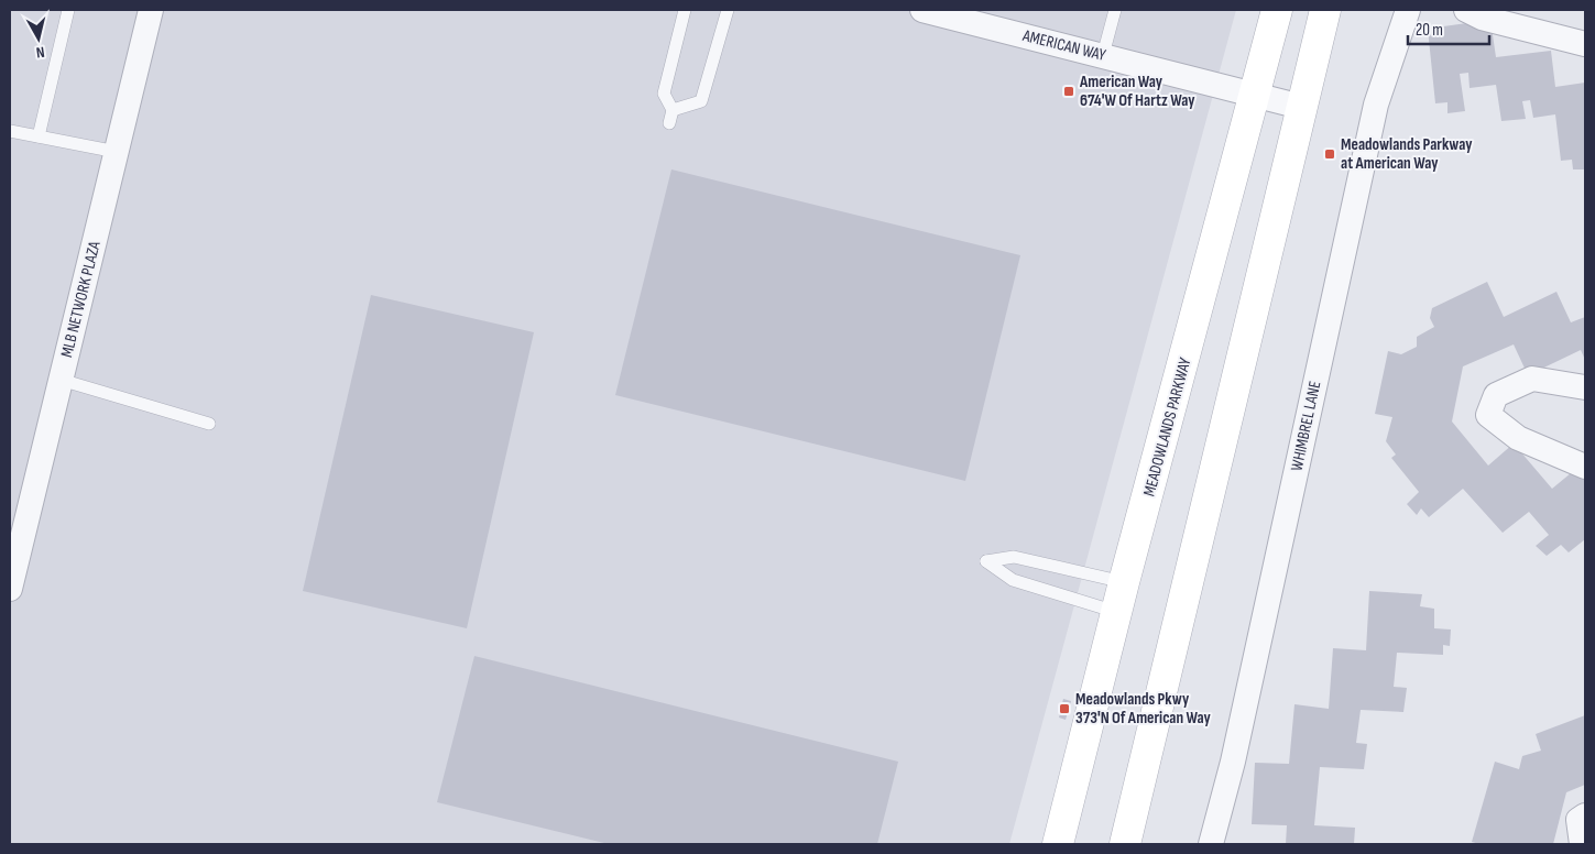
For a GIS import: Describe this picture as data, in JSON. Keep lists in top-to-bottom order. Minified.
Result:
{"streets":{"main road":["MEADOWLANDS PARKWAY"],"street":["AMERICAN WAY","MLB NETWORK PLAZA","WHIMBREL LANE"]},"crossings":[["AMERICAN WAY","MEADOWLANDS PARKWAY"]],"places":{"transit":["American Way 674'W Of Hartz Way","Meadowlands Parkway at American Way","Meadowlands Pkwy 373'N Of American Way"]},"scale_bar":"20 m","north":"bottom"}
